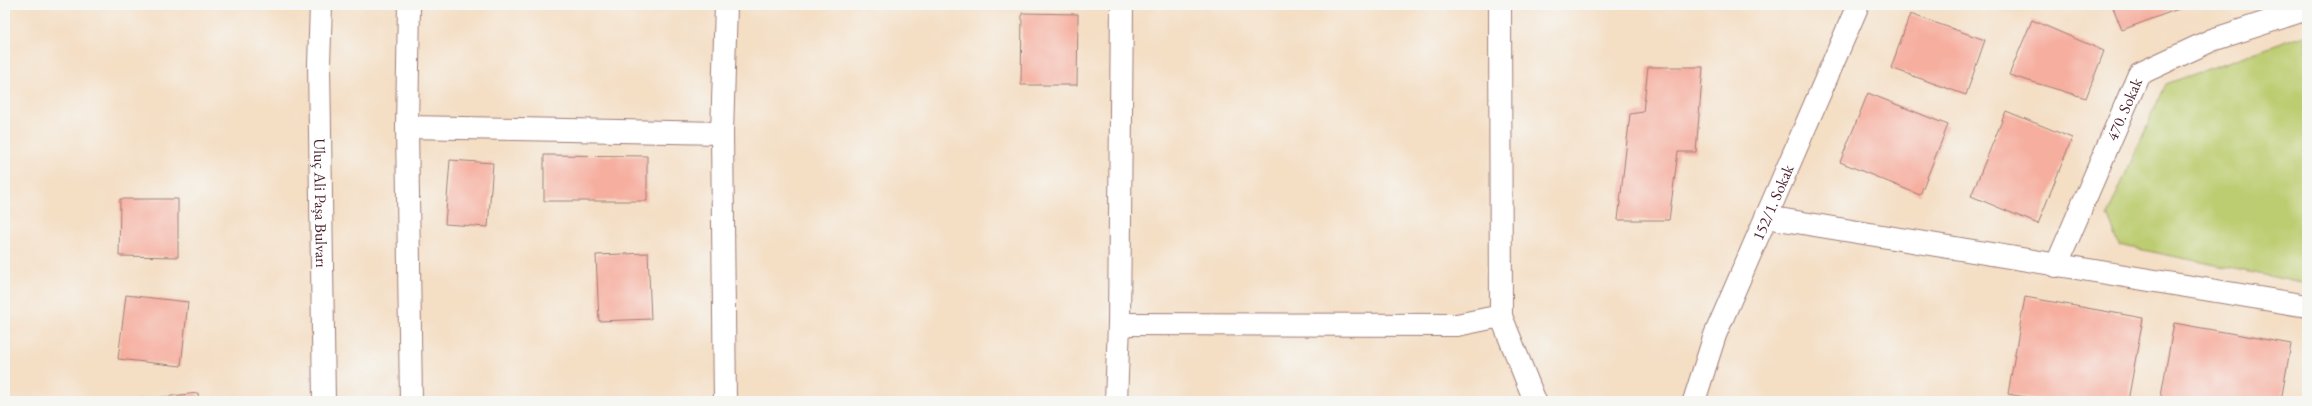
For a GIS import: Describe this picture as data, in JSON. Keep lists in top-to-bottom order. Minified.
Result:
{"streets":{"street":["470. Sokak","152/1. Sokak","Uluç Ali Paşa Bulvarı"]}}
